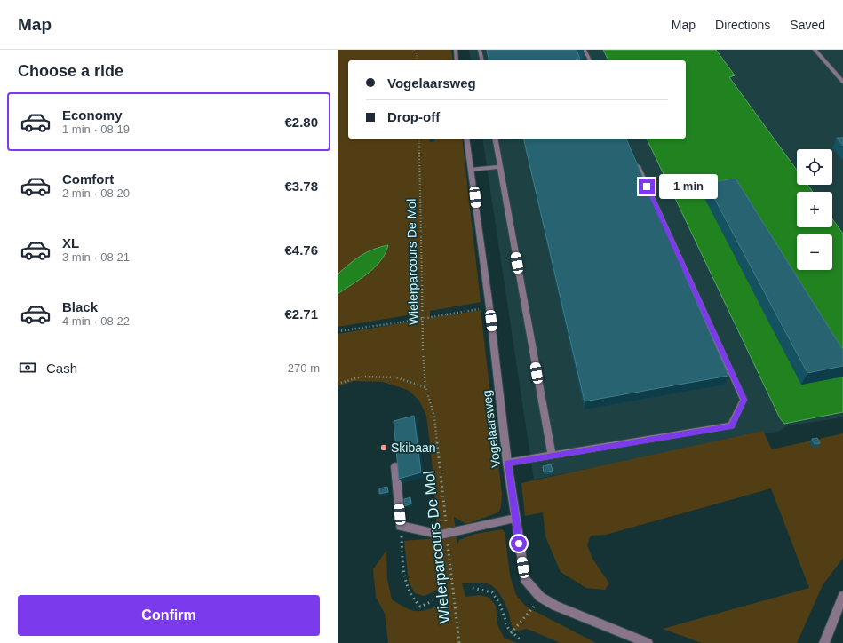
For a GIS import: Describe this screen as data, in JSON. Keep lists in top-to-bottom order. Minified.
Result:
{"streets":{"street":["Vogelaarsweg"],"path":["Wielerparcours De Mol"]},"places":["Skibaan"],"page":{"header":"Map","nav":["Map","Directions","Saved"],"heading":"Choose a ride","banner":["Vogelaarsweg","Drop-off"],"list":[{"name":"Economy","note":"1 min · 08:19","value":"€2.80"},{"name":"Comfort","note":"2 min · 08:20","value":"€3.78"},{"name":"XL","note":"3 min · 08:21","value":"€4.76"},{"name":"Black","note":"4 min · 08:22","value":"€2.71"}],"map_buttons":["+","−"],"bubble":"1 min","pay":["Cash","270 m"],"buttons":"Confirm"}}
